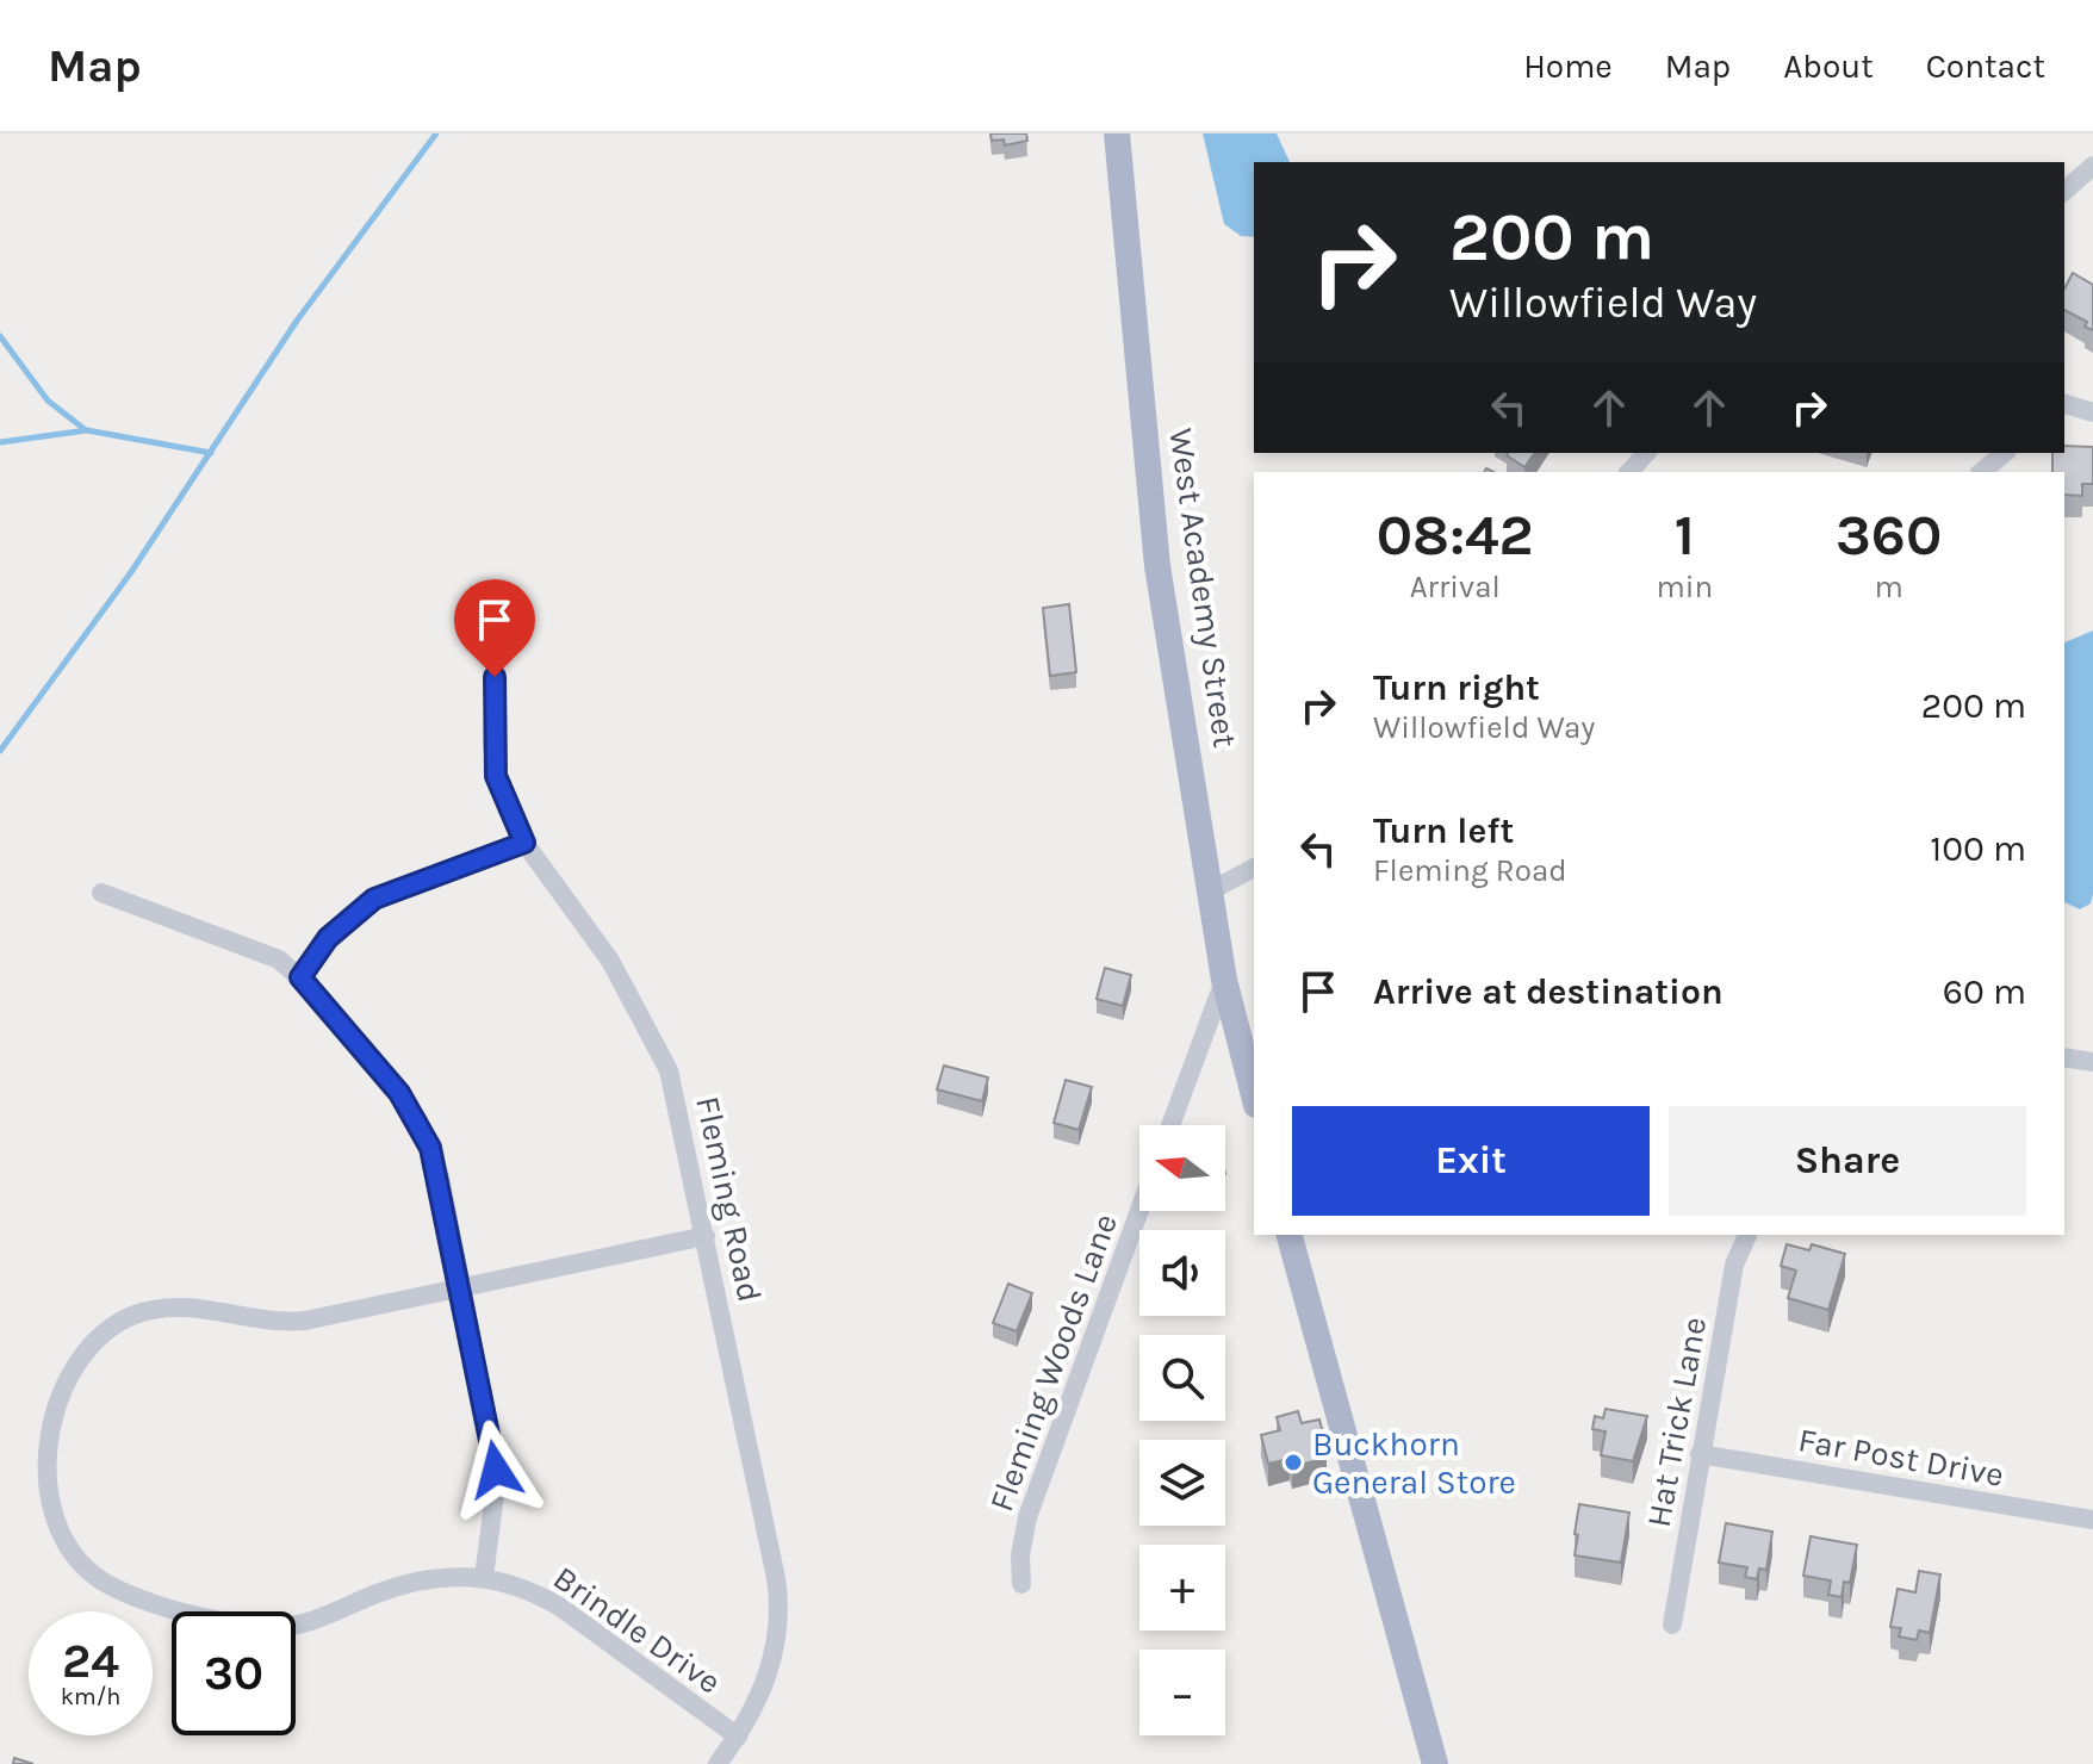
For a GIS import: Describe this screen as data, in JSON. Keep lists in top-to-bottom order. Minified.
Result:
{"streets":{"main road":["West Academy Street"],"street":["Fleming Road","Fleming Woods Lane","Hat Trick Lane","Far Post Drive","Brindle Drive"]},"crossings":[["Fleming Road","Brindle Drive"],["Hat Trick Lane","Far Post Drive"]],"places":["Buckhorn General Store"],"north":"left","page":{"header":"Map","nav":["Home","Map","About","Contact"],"turn":["200 m","Willowfield Way"],"eta":["08:42","Arrival","1","min","360","m"],"list":[{"name":"Turn right","note":"Willowfield Way","value":"200 m"},{"name":"Turn left","note":"Fleming Road","value":"100 m"},{"name":"Arrive at destination","value":"60 m"}],"buttons":["Exit","Share"],"map_buttons":["+","−"],"speed":"24 km/h","limit":"30"}}
